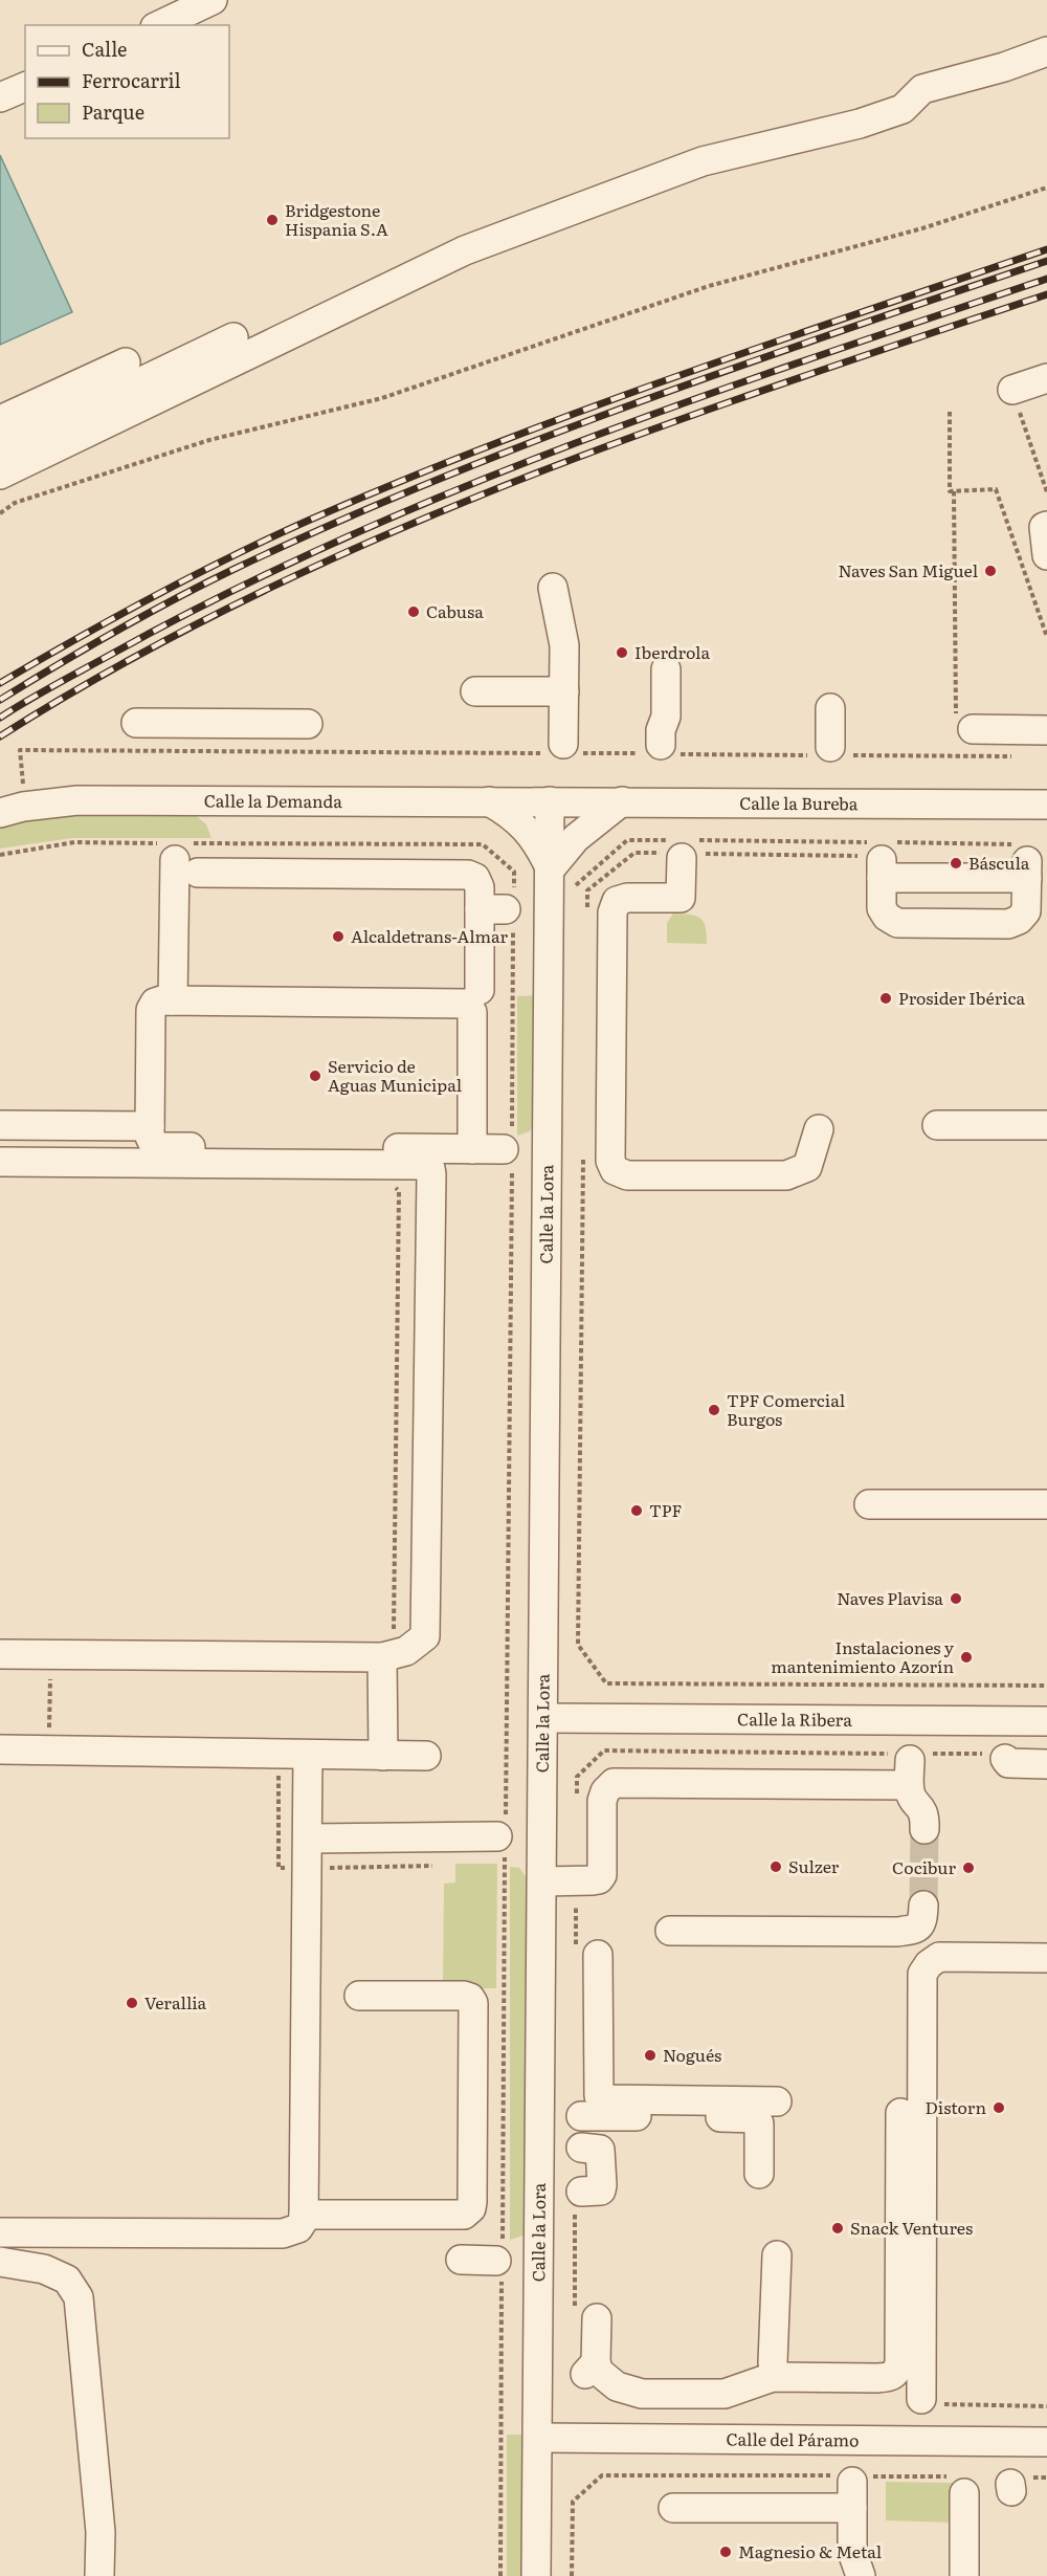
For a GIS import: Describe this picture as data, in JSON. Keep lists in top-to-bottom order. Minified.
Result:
{"streets":{"street":["Calle la Demanda","Calle la Bureba","Calle la Lora","Calle la Ribera","Calle del Páramo"]},"crossings":[["Calle la Demanda","Calle la Bureba"],["Calle la Demanda","Calle la Lora"],["Calle la Bureba","Calle la Lora"],["Calle la Lora","Calle la Ribera"],["Calle la Lora","Calle del Páramo"]],"places":["Bridgestone Hispania S.A","Naves San Miguel","Cabusa","Iberdrola","Báscula","Alcaldetrans-Almar","Prosider Ibérica","Servicio de Aguas Municipal","TPF Comercial Burgos","TPF","Naves Plavisa","Instalaciones y mantenimiento Azorín","Sulzer","Cocibur","Verallia","Nogués","Distorn","Snack Ventures","Magnesio & Metal"],"legend":["Calle","Ferrocarril","Parque"]}
